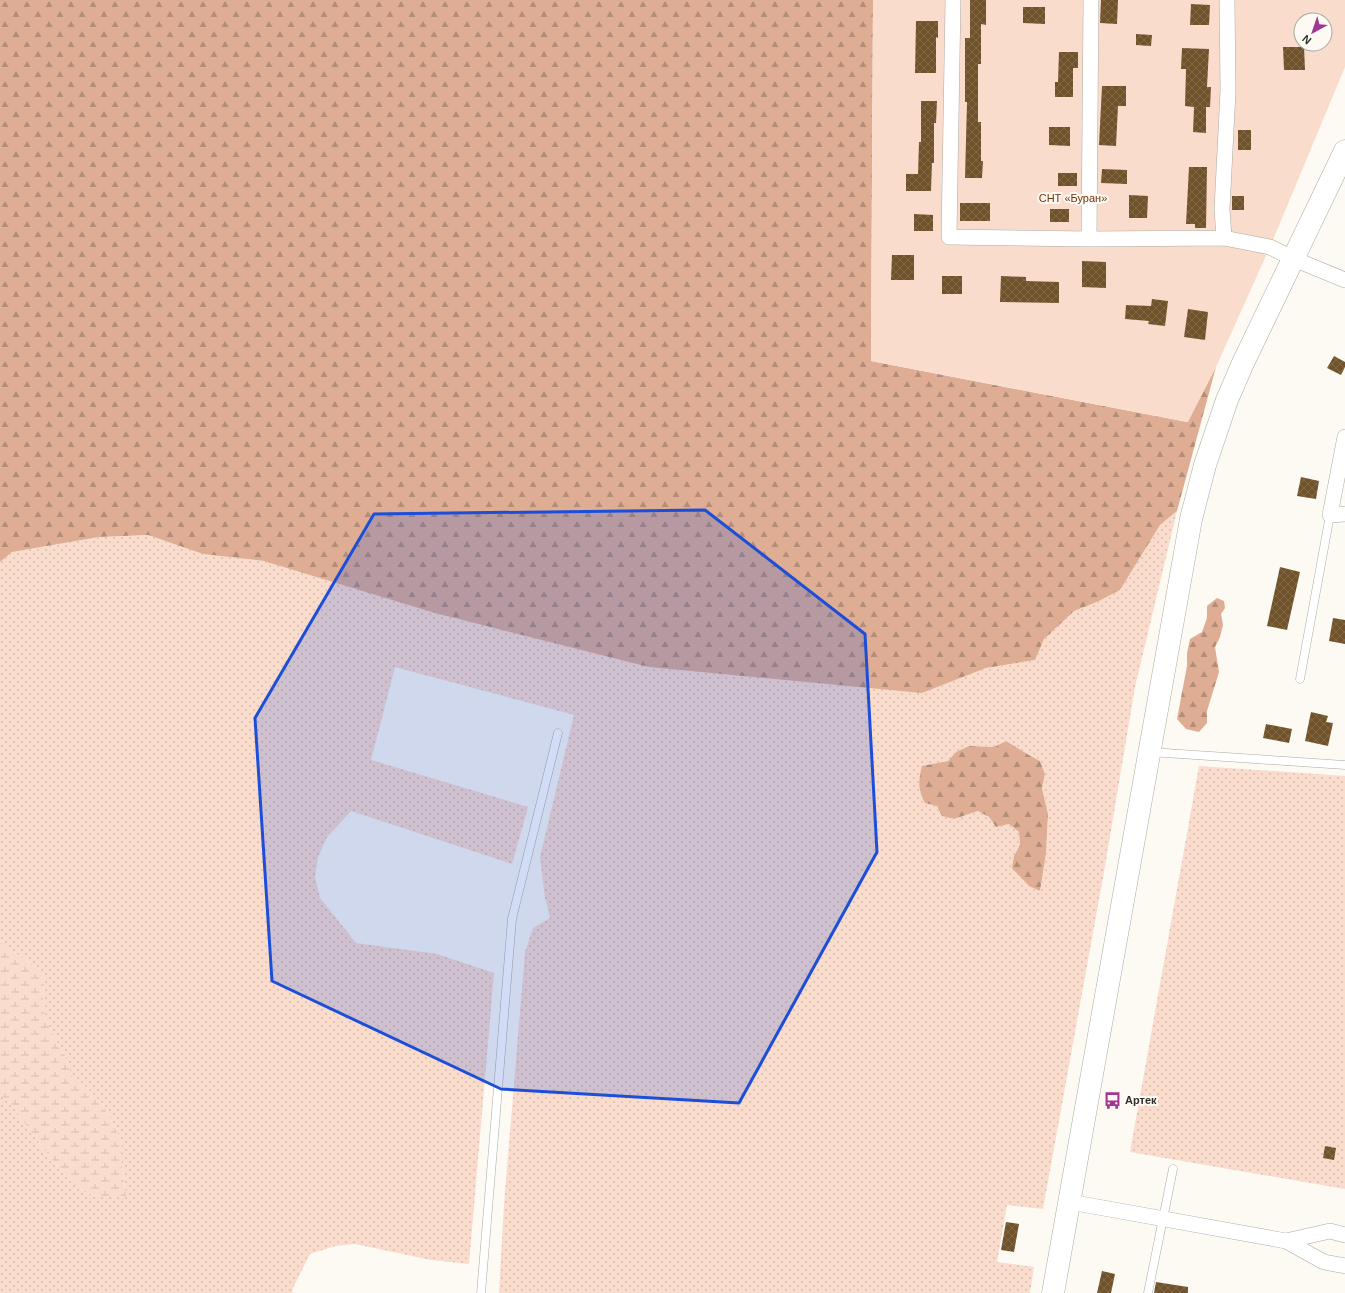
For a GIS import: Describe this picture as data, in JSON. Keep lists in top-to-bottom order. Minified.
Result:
{"parks":["СНТ «Буран»"],"places":{"bus stop":["Артек"]},"north":"bottom left"}
